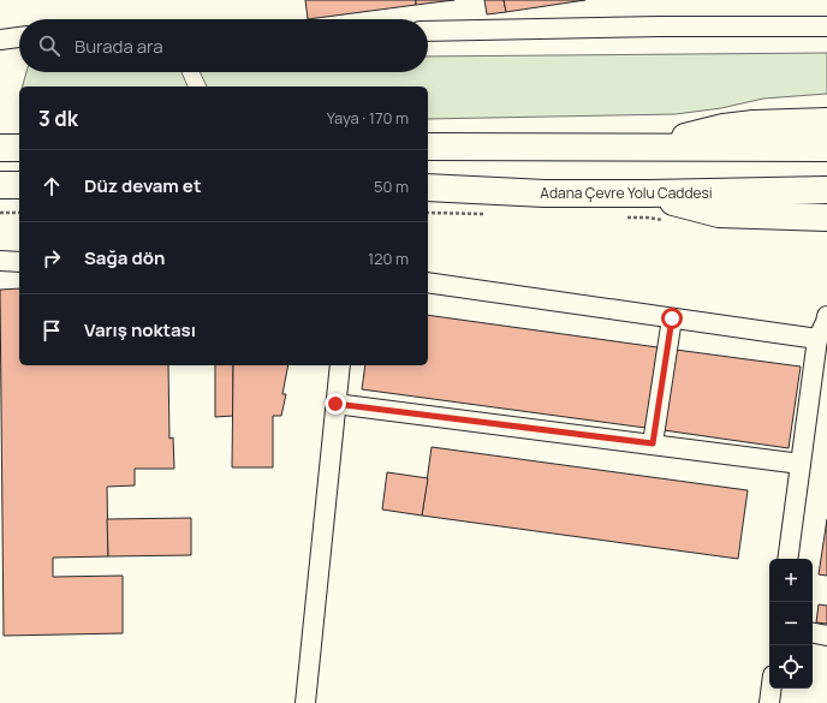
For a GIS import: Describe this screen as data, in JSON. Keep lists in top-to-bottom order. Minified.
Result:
{"streets":{"highway":["Adana Çevre Yolu Caddesi"]},"page":{"search":"Burada ara","heading":["3 dk","Yaya · 170 m"],"list":[["Düz devam et","50 m"],["Sağa dön","120 m"],"Varış noktası"],"map_buttons":["+","−"]}}
